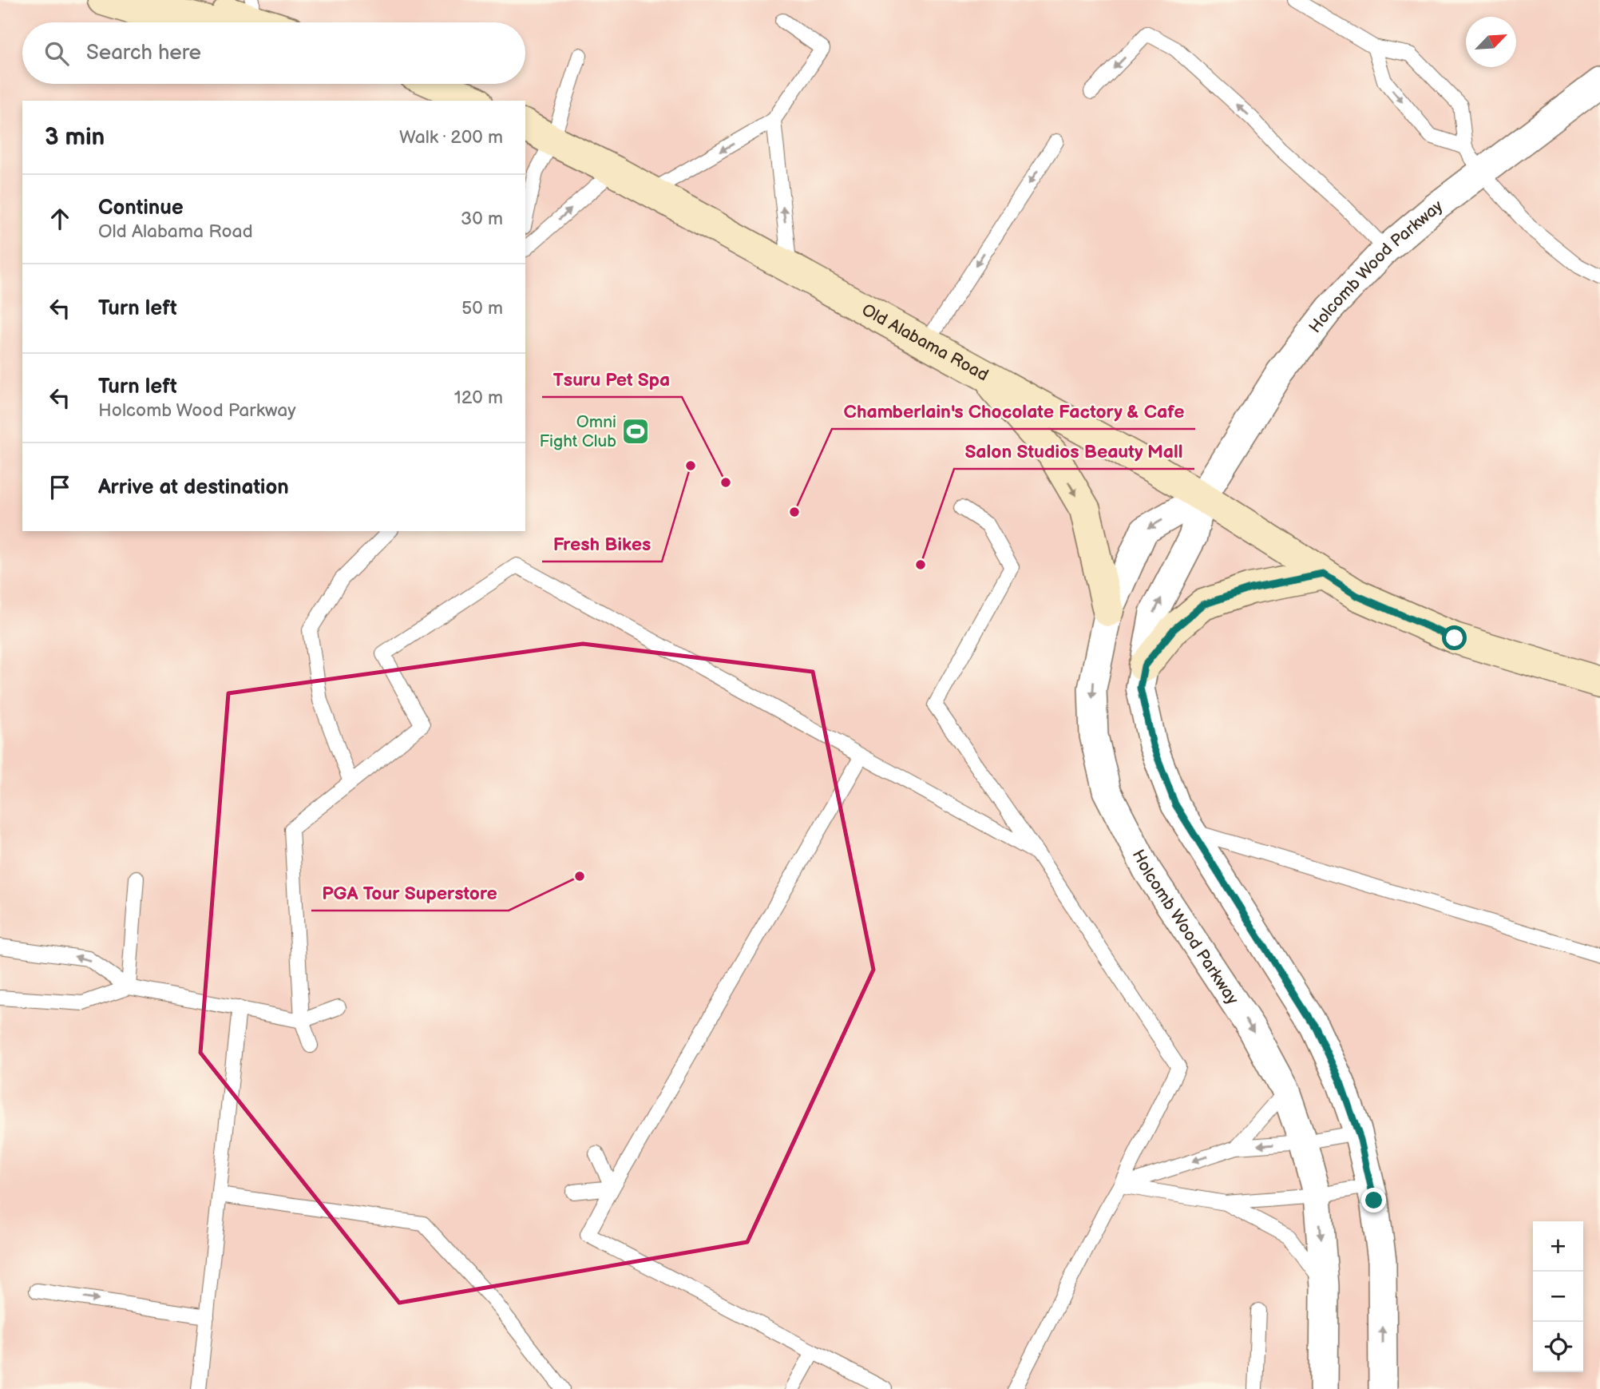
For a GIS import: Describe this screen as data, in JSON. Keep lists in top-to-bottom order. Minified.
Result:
{"streets":{"main road":["Old Alabama Road"],"street":["Holcomb Wood Parkway"]},"crossings":[["Holcomb Wood Parkway","Old Alabama Road"]],"places":{"sports":["Omni Fight Club"],"other":["Fresh Bikes","Tsuru Pet Spa","Chamberlain's Chocolate Factory & Cafe","Salon Studios Beauty Mall","PGA Tour Superstore"]},"north":"top right","page":{"search":"Search here","heading":["3 min","Walk · 200 m"],"list":[["Continue","Old Alabama Road","30 m"],["Turn left","50 m"],["Turn left","Holcomb Wood Parkway","120 m"],"Arrive at destination"],"map_buttons":["+","−"]}}
